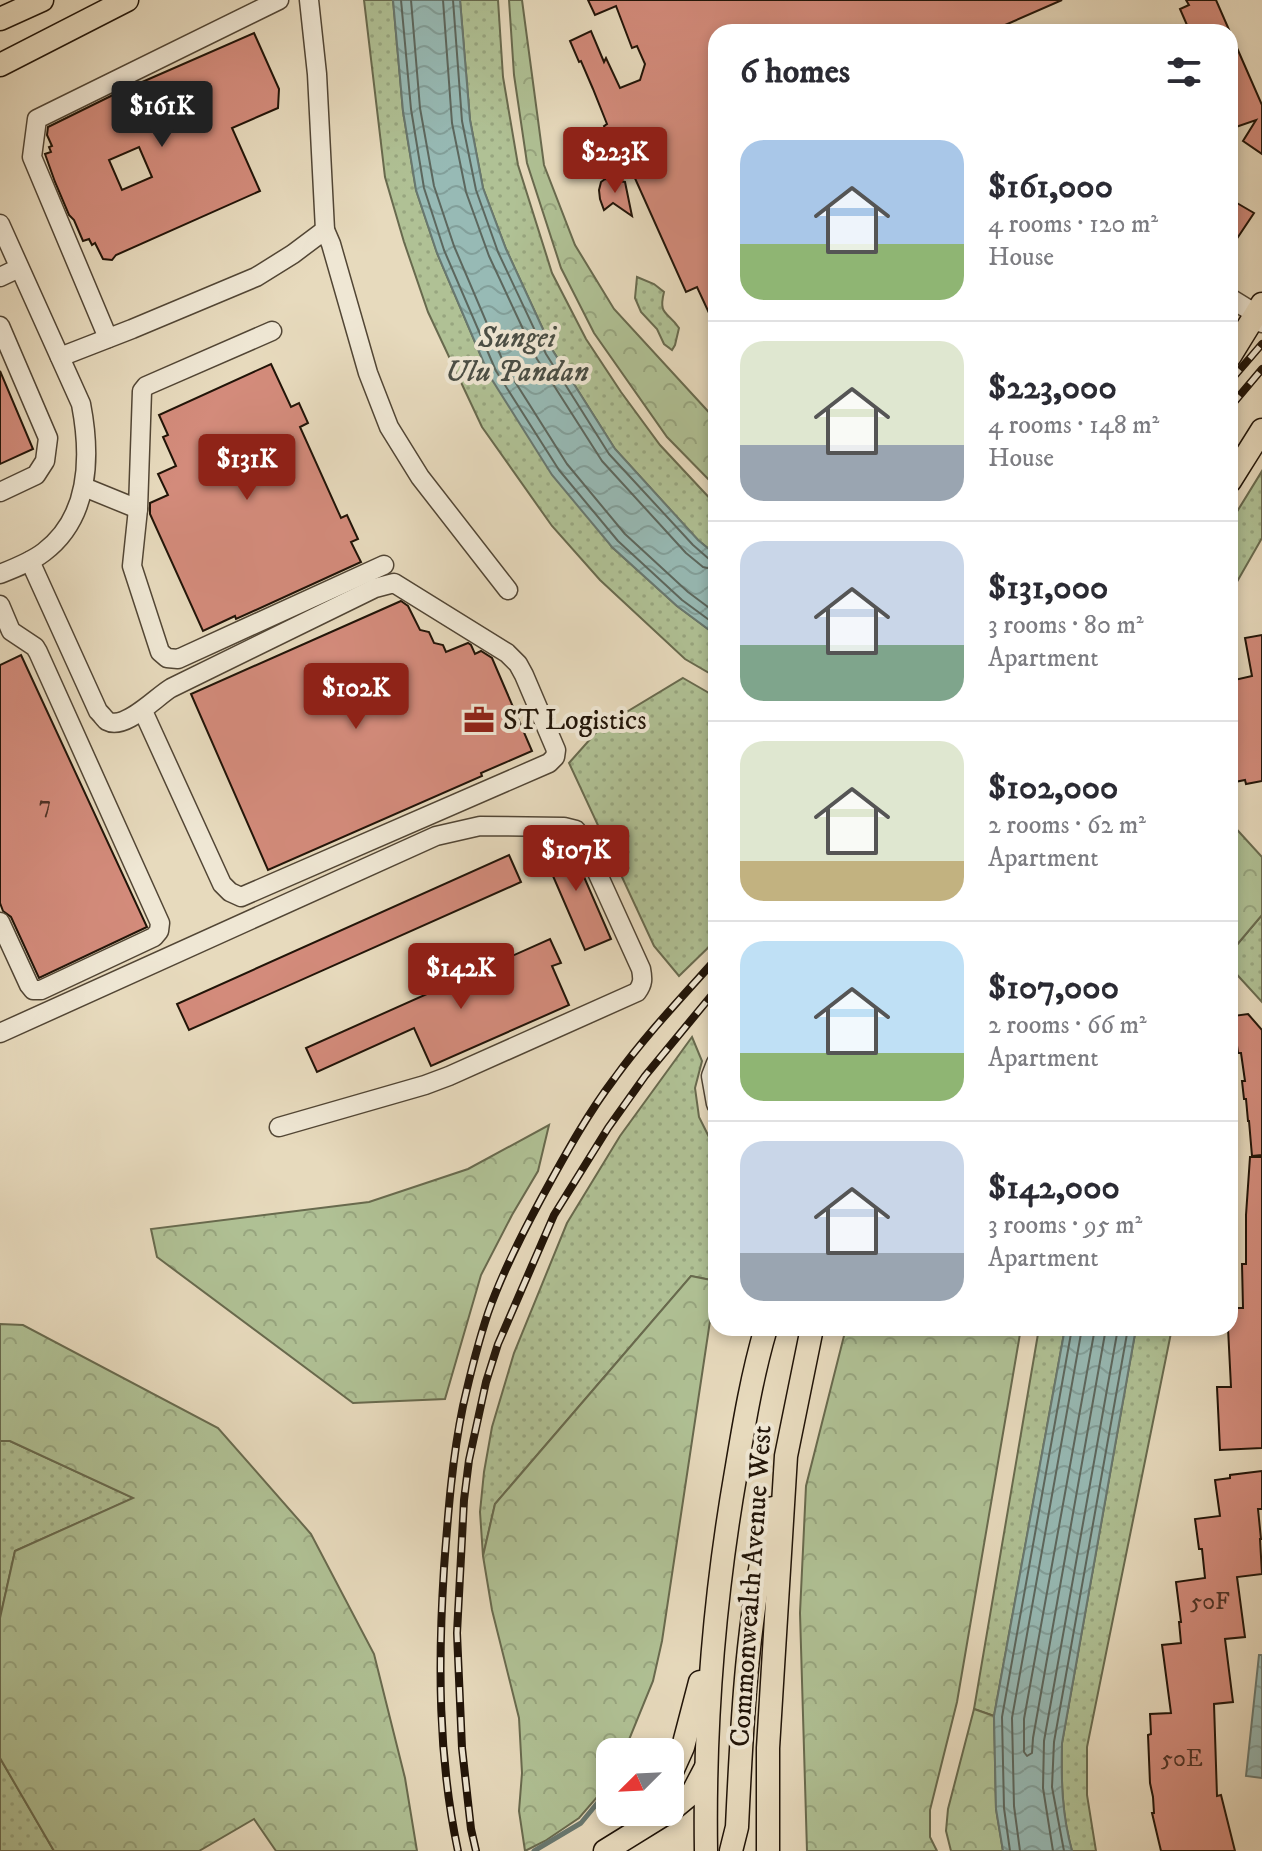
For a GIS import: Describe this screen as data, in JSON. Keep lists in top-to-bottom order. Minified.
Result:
{"streets":{"main road":["Commonwealth Avenue West"]},"water":["Sungei Ulu Pandan"],"places":{"office":["ST Logistics"]},"house_numbers":["7","50F","50E"],"north":"bottom left","page":{"heading":"6 homes","price":["$161K","$223K","$131K","$102K","$107K","$142K"],"list":[{"name":"$161,000","note":"4 rooms · 120 m² · House"},{"name":"$223,000","note":"4 rooms · 148 m² · House"},{"name":"$131,000","note":"3 rooms · 80 m² · Apartment"},{"name":"$102,000","note":"2 rooms · 62 m² · Apartment"},{"name":"$107,000","note":"2 rooms · 66 m² · Apartment"},{"name":"$142,000","note":"3 rooms · 95 m² · Apartment"}]}}
